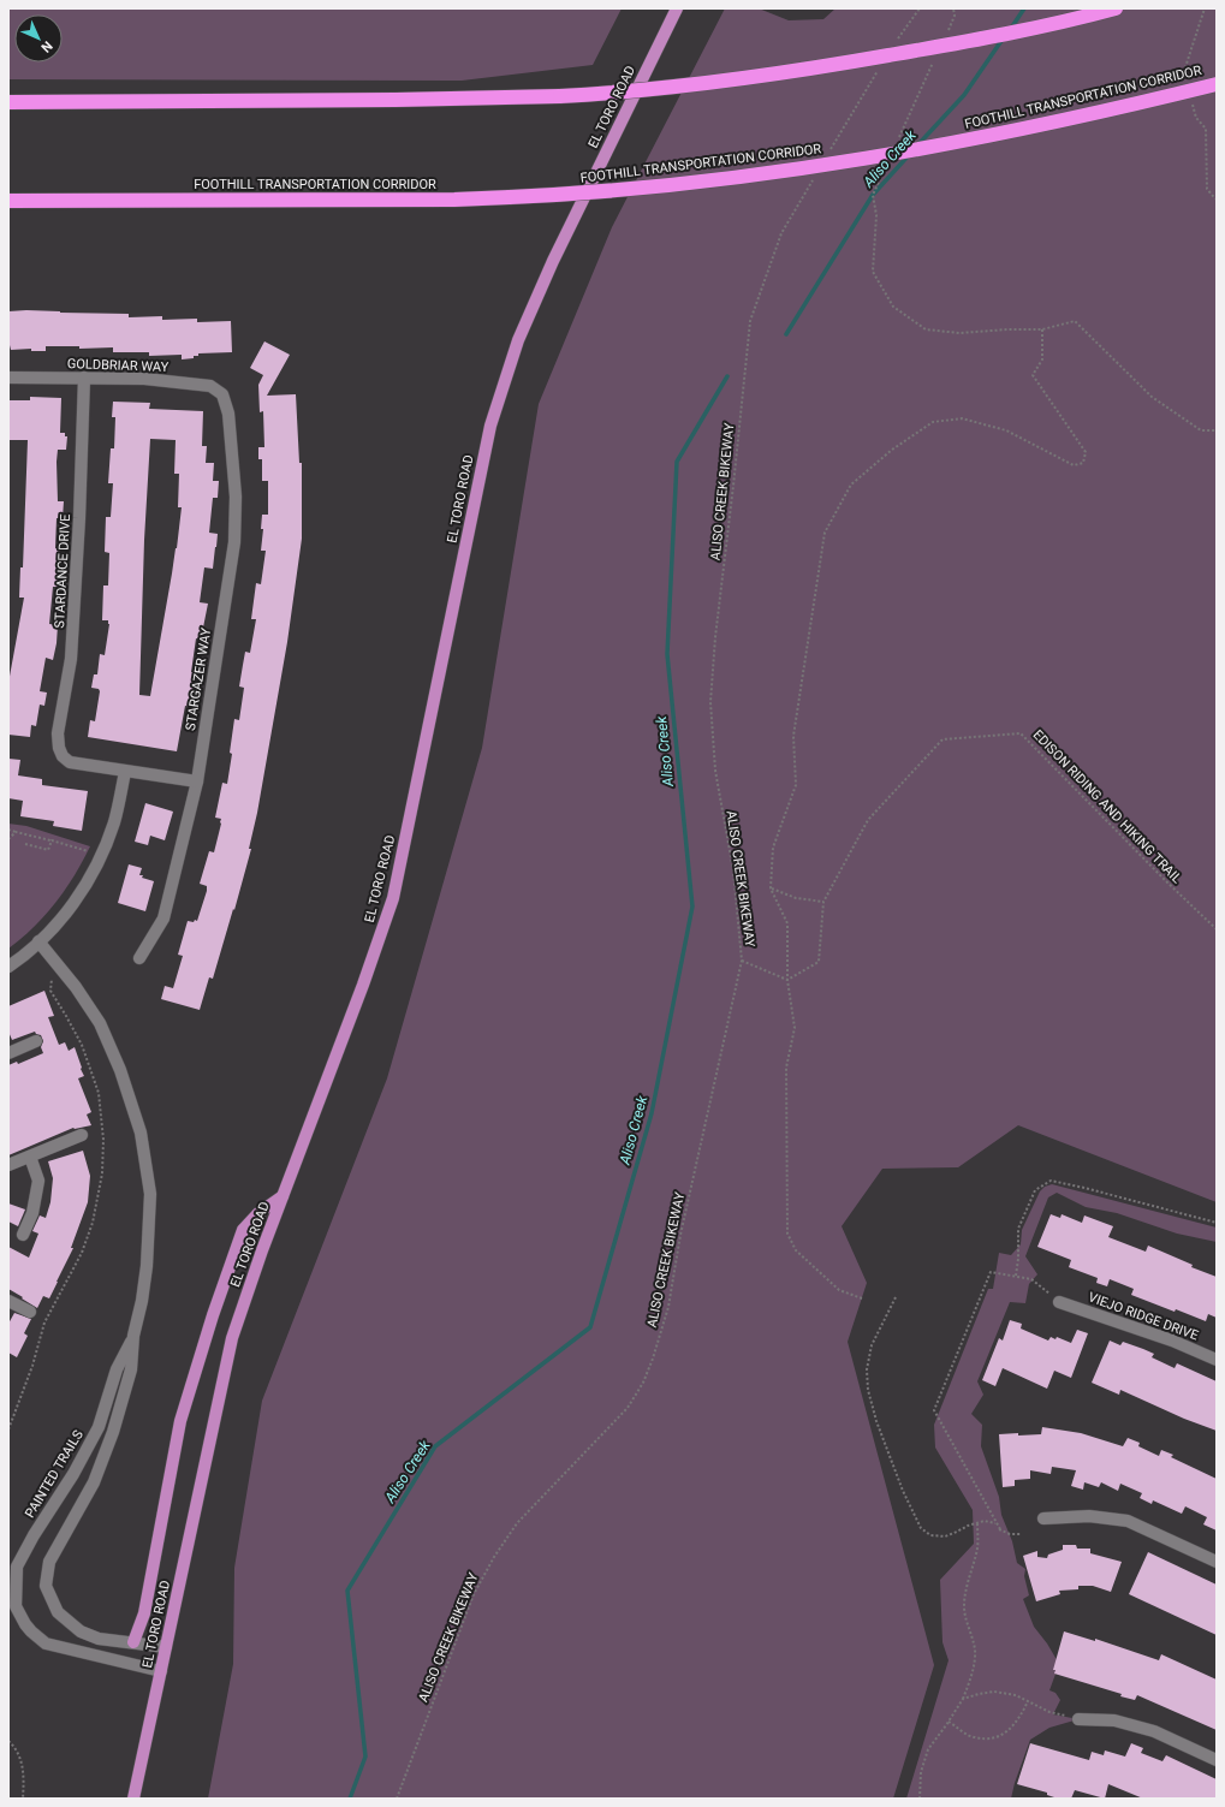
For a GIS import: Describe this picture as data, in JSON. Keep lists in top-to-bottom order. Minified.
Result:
{"streets":{"highway":["FOOTHILL TRANSPORTATION CORRIDOR"],"main road":["EL TORO ROAD"],"street":["GOLDBRIAR WAY","STARDANCE DRIVE","STARGAZER WAY","VIEJO RIDGE DRIVE","PAINTED TRAILS"],"path":["ALISO CREEK BIKEWAY","EDISON RIDING AND HIKING TRAIL"]},"crossings":[["EL TORO ROAD","PAINTED TRAILS"],["GOLDBRIAR WAY","STARDANCE DRIVE"],["GOLDBRIAR WAY","STARGAZER WAY"]],"water":["Aliso Creek"],"north":"bottom right"}
